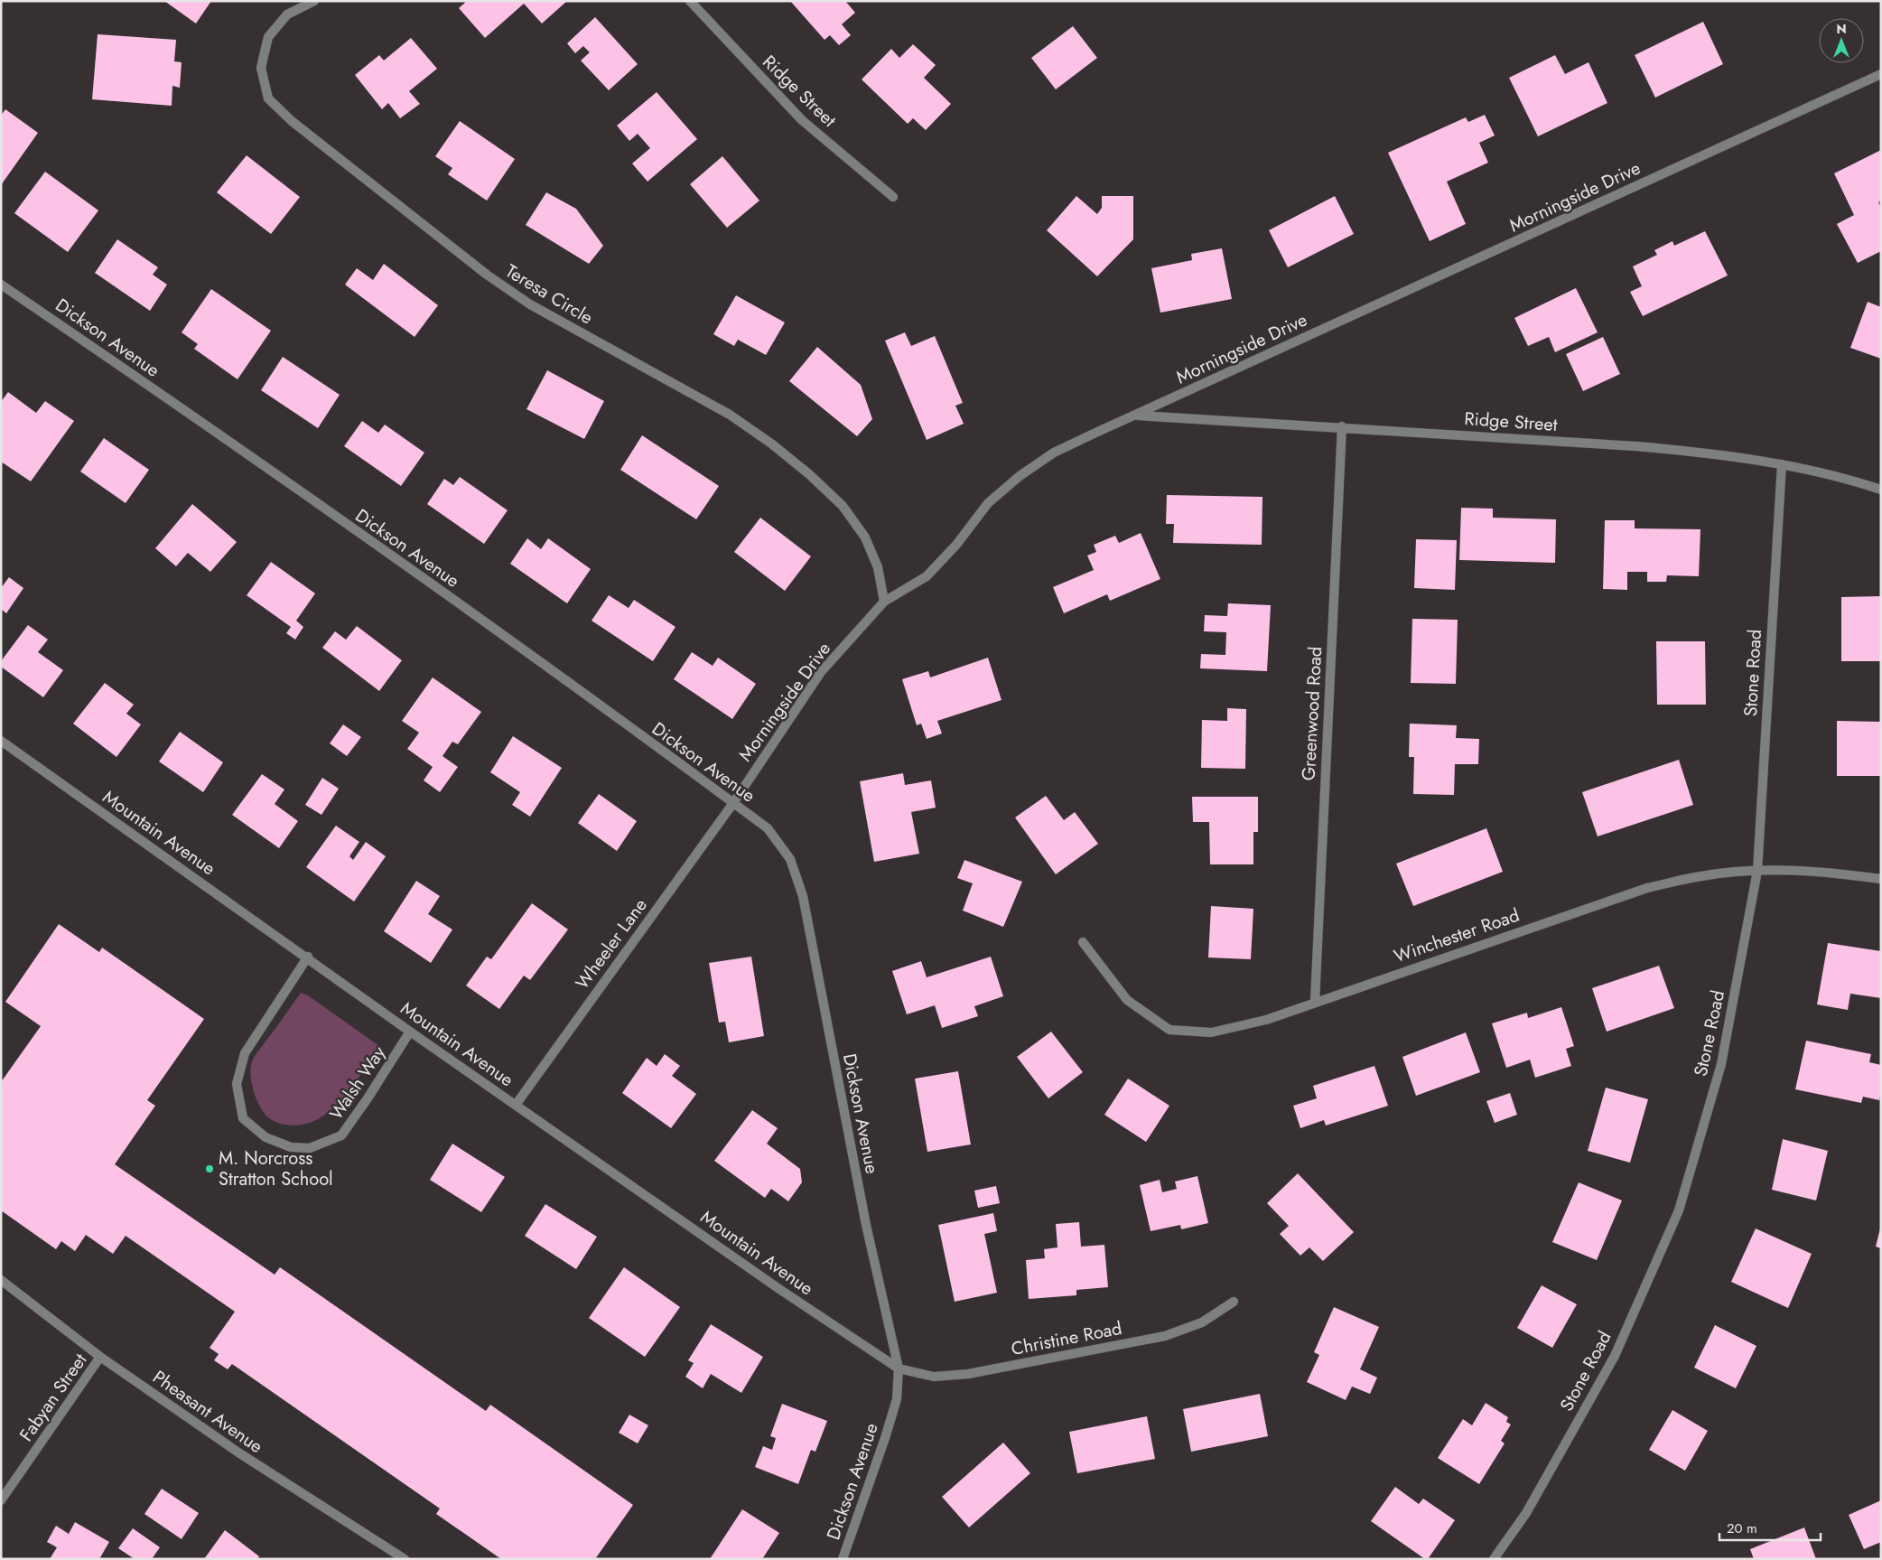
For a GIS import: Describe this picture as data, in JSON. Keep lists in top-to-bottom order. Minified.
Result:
{"streets":{"street":["Ridge Street","Morningside Drive","Teresa Circle","Dickson Avenue","Stone Road","Greenwood Road","Mountain Avenue","Winchester Road","Wheeler Lane","Walsh Way","Christine Road","Fabyan Street","Pheasant Avenue"]},"crossings":[["Ridge Street","Morningside Drive"],["Ridge Street","Stone Road"],["Ridge Street","Greenwood Road"],["Morningside Drive","Teresa Circle"],["Morningside Drive","Dickson Avenue"],["Morningside Drive","Wheeler Lane"],["Dickson Avenue","Mountain Avenue"],["Dickson Avenue","Wheeler Lane"],["Dickson Avenue","Christine Road"],["Stone Road","Winchester Road"],["Greenwood Road","Winchester Road"],["Mountain Avenue","Wheeler Lane"],["Mountain Avenue","Walsh Way"],["Mountain Avenue","Christine Road"],["Fabyan Street","Pheasant Avenue"]],"places":["M. Norcross Stratton School"],"scale_bar":"20 m","north":"top"}
